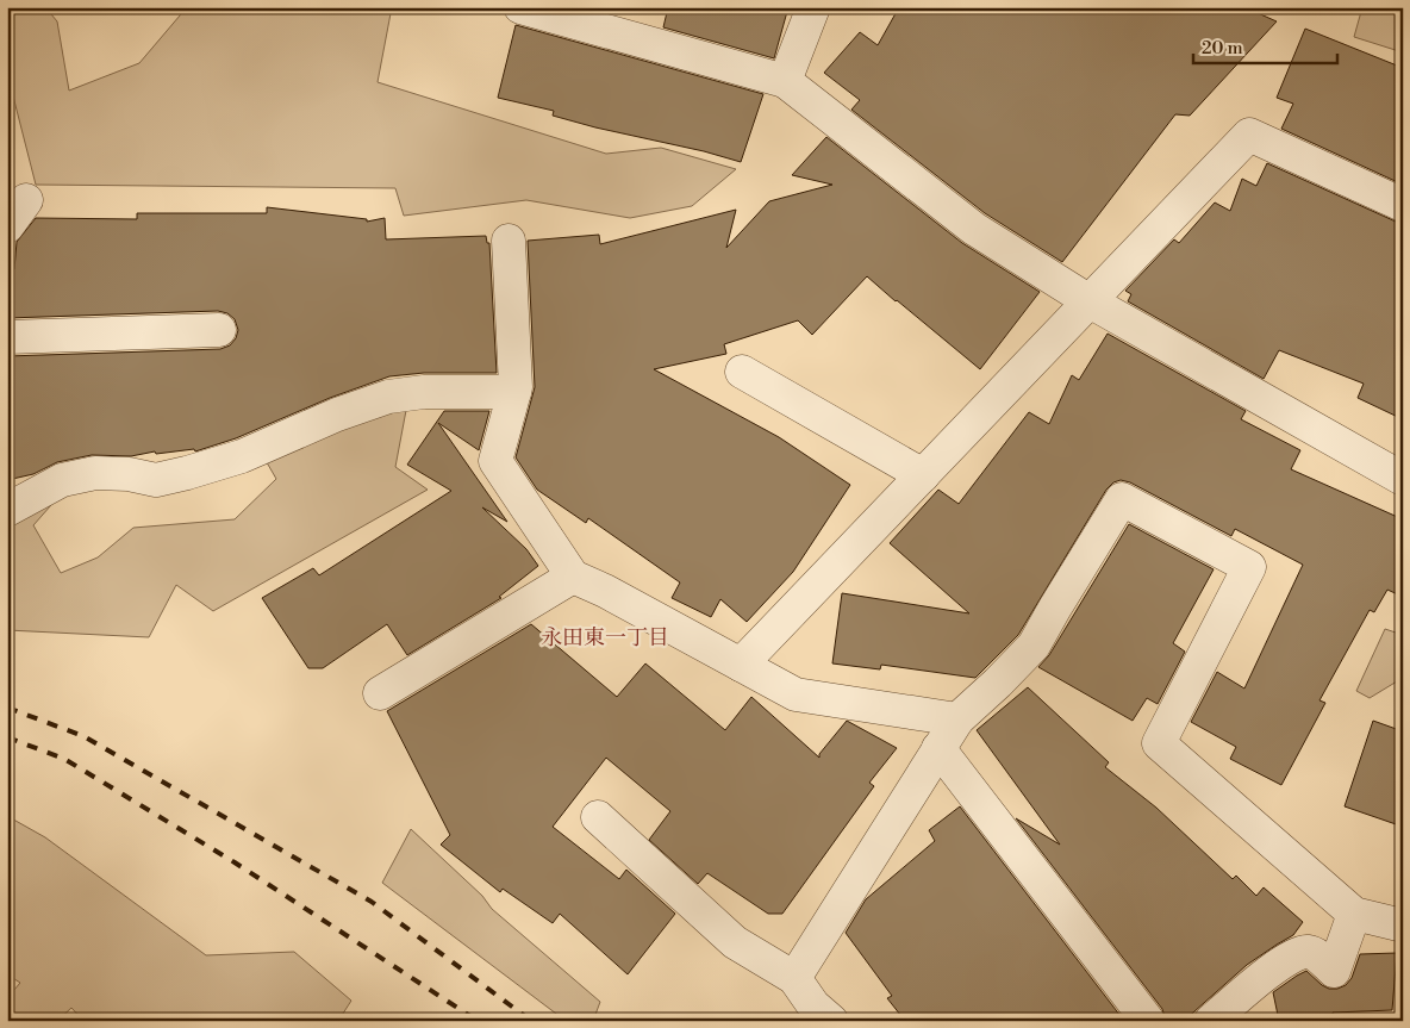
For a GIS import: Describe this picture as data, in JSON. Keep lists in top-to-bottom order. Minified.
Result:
{"districts":["永田東一丁目"],"scale_bar":"20 m"}
